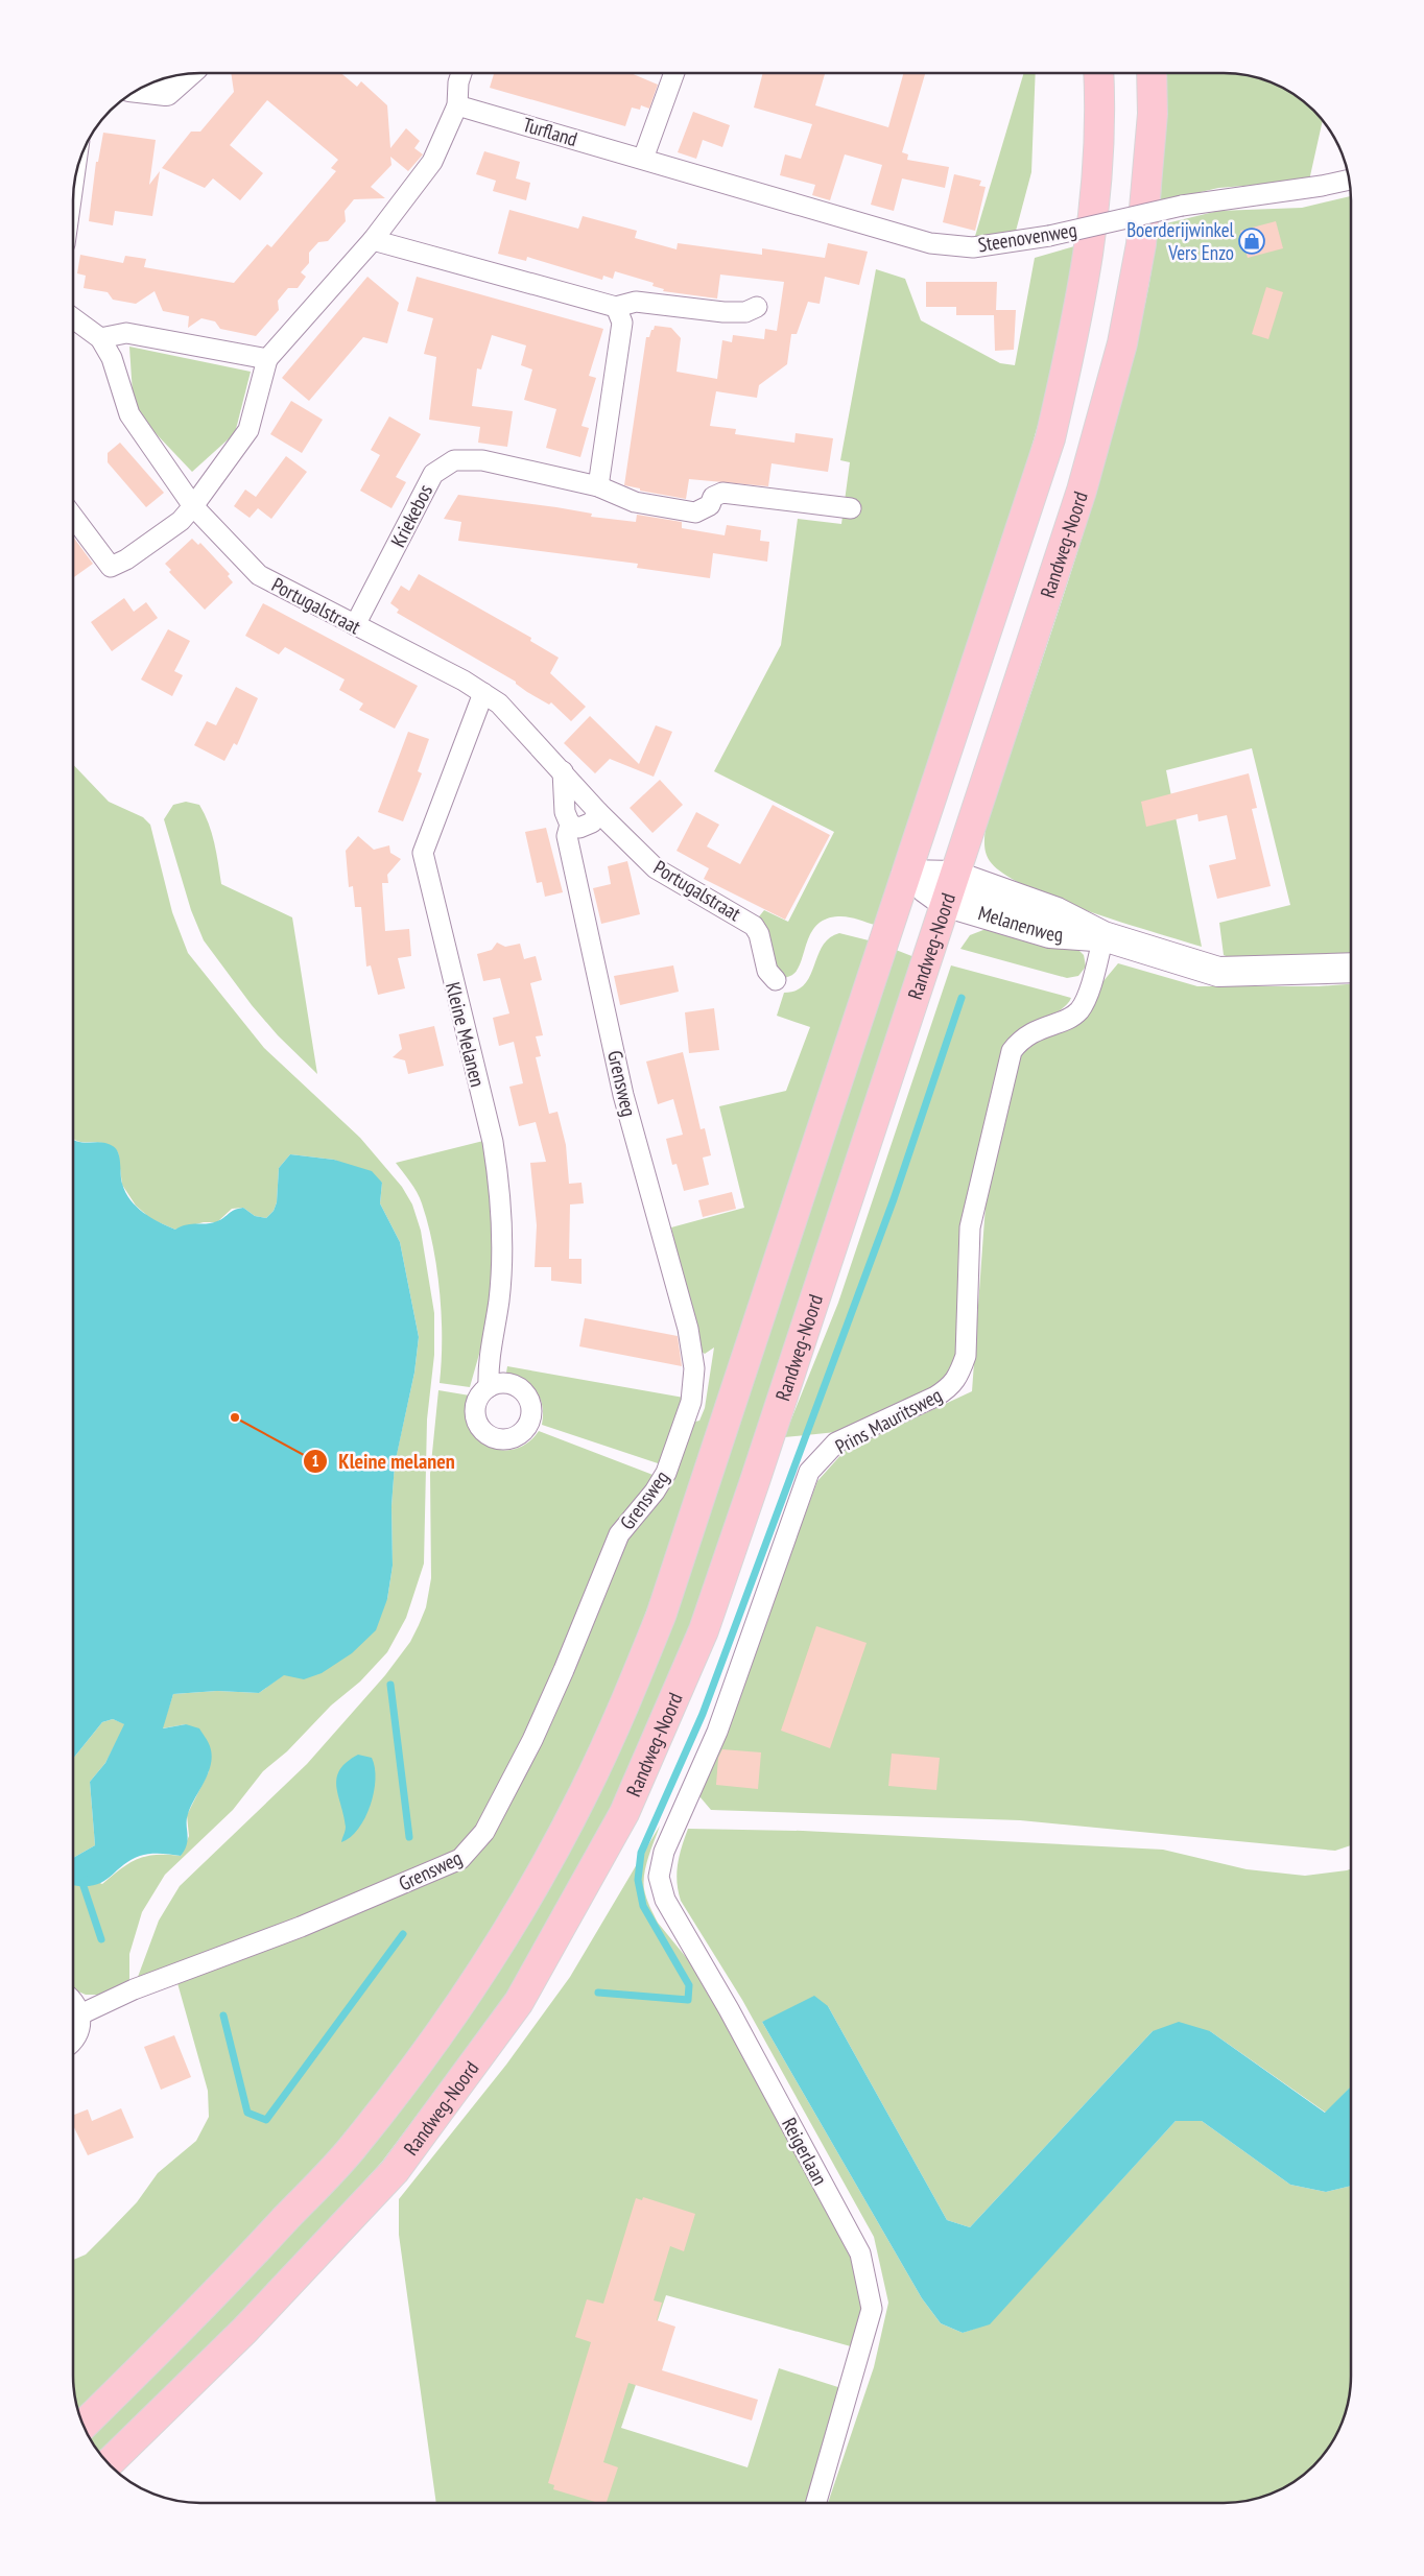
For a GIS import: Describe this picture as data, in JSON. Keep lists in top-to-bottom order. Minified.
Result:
{"streets":{"main road":["Randweg-Noord"],"street":["Turfland","Steenovenweg","Kriekebos","Portugalstraat","Melanenweg","Kleine Melanen","Grensweg","Prins Mauritsweg","Reigerlaan"]},"crossings":[["Turfland","Steenovenweg"],["Kriekebos","Portugalstraat"],["Randweg-Noord","Melanenweg"],["Portugalstraat","Kleine Melanen"],["Portugalstraat","Grensweg"],["Melanenweg","Prins Mauritsweg"],["Prins Mauritsweg","Reigerlaan"]],"places":{"shop":["Boerderijwinkel Vers Enzo"],"other":["Kleine melanen"]}}
